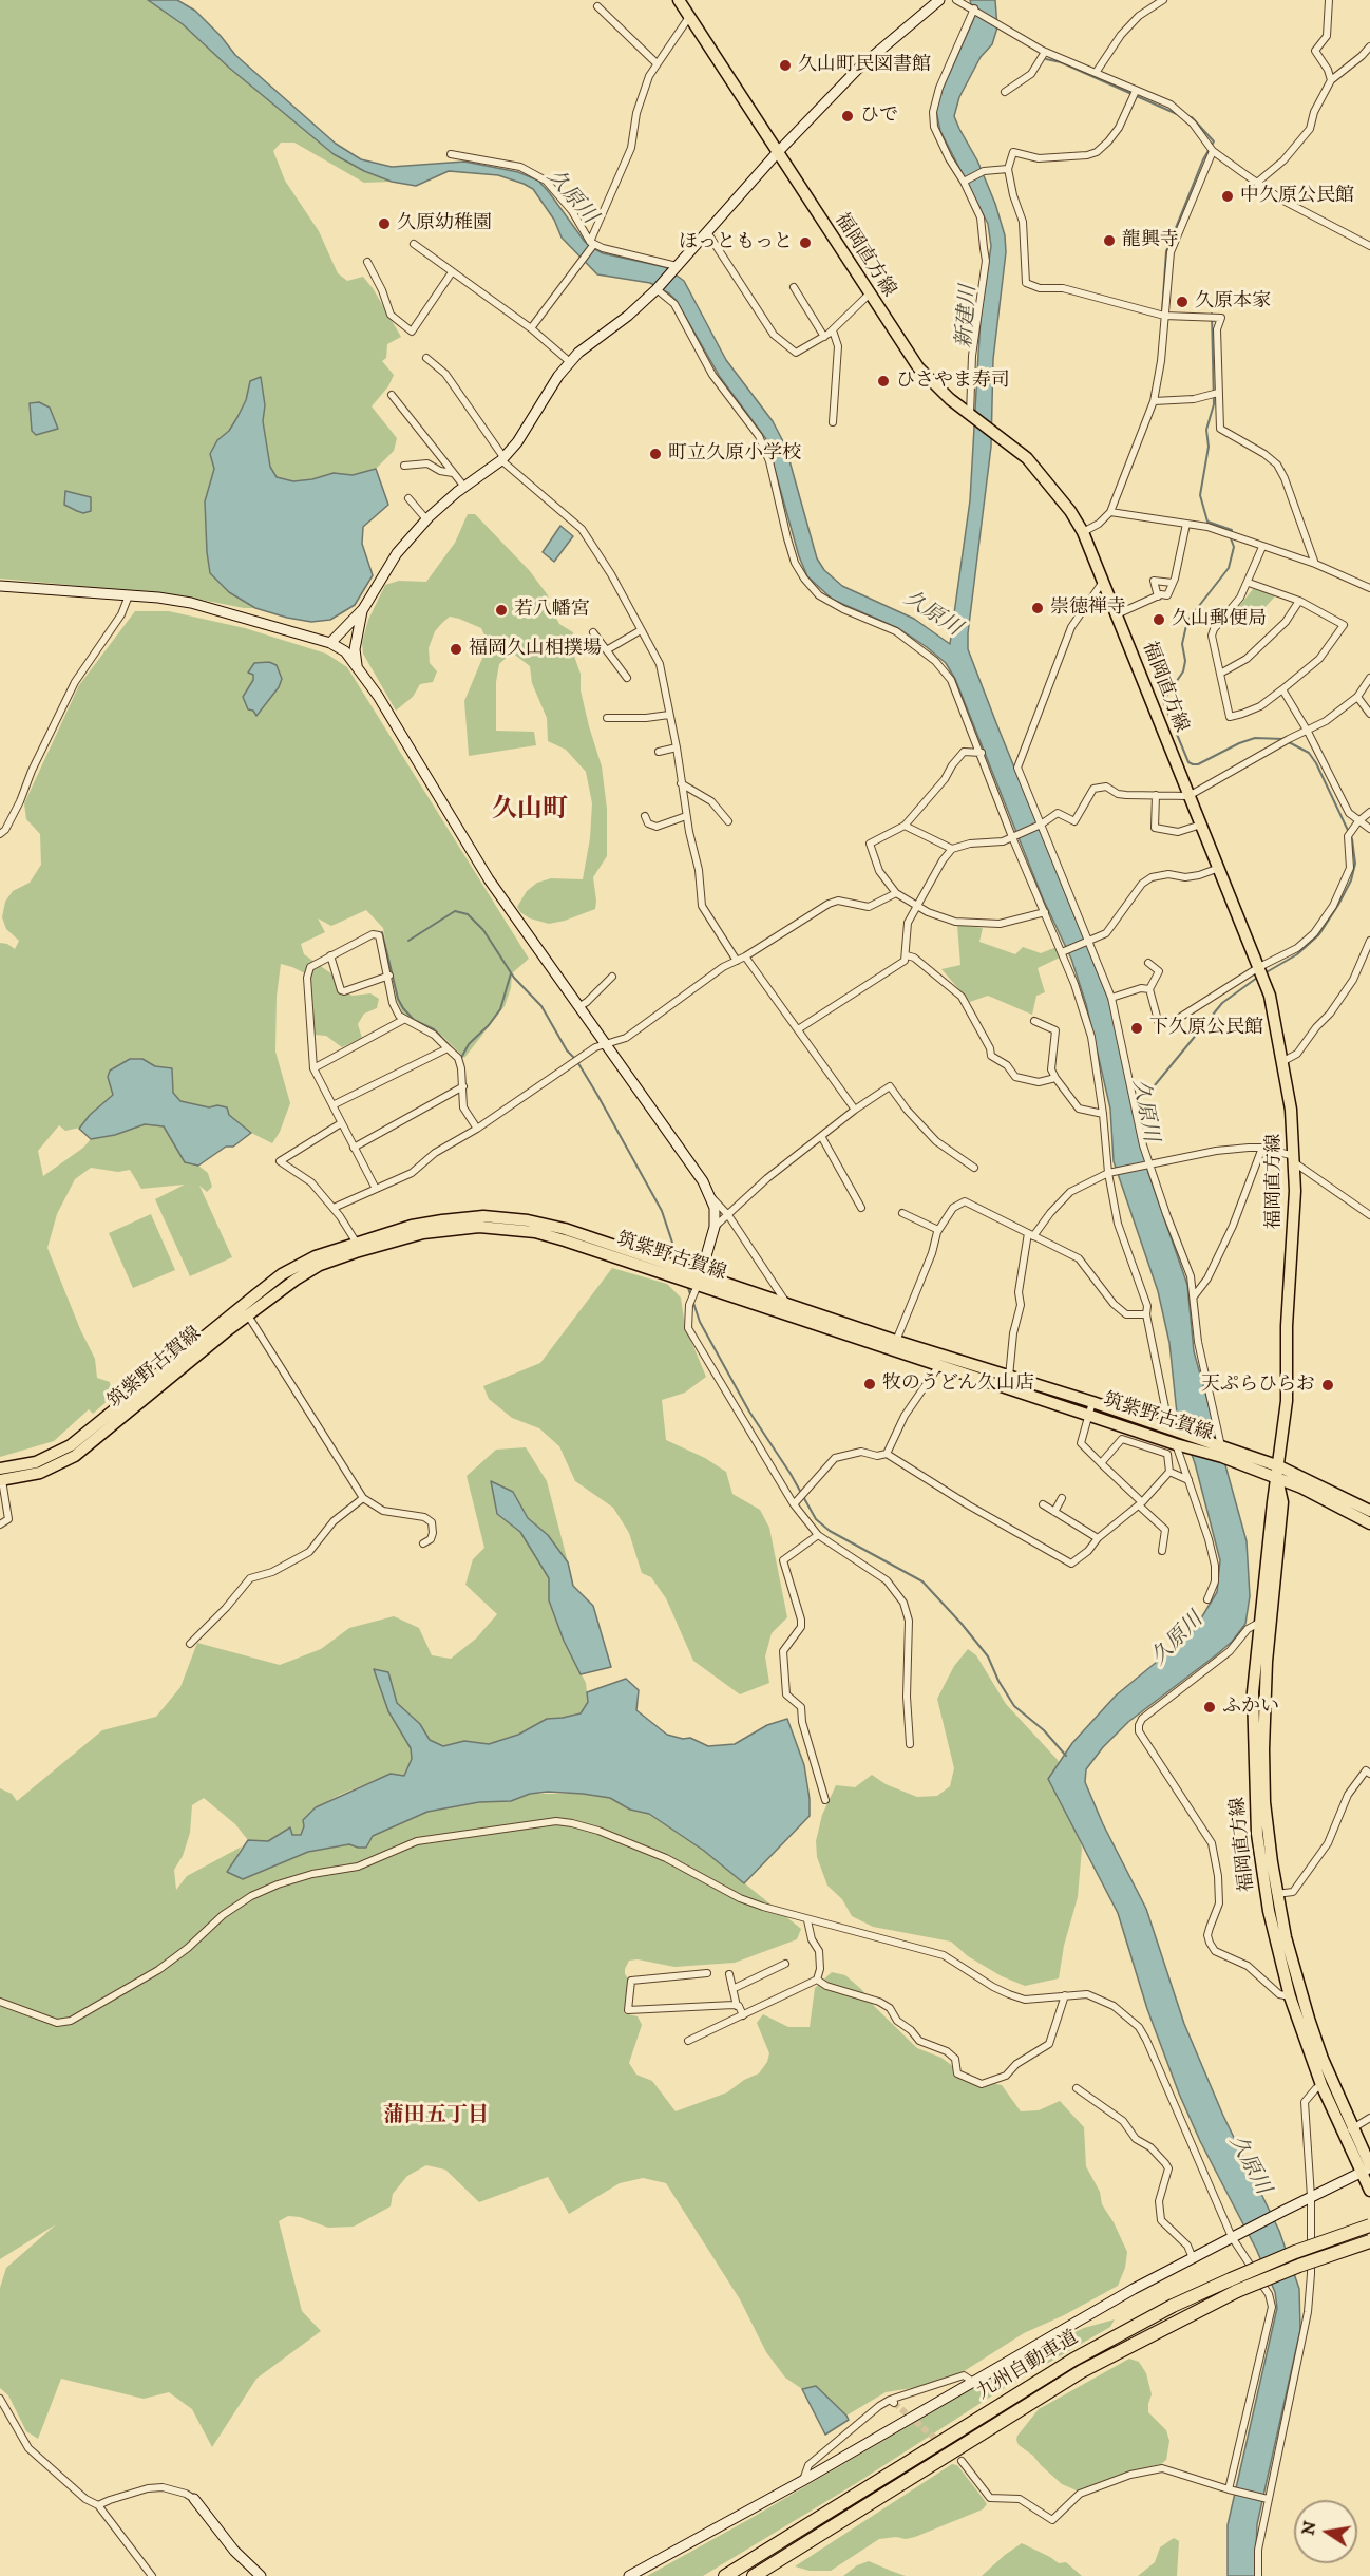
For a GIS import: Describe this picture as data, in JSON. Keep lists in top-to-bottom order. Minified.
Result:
{"streets":{"highway":["九州自動車道"],"main road":["福岡直方線","筑紫野古賀線"]},"crossings":[["福岡直方線","筑紫野古賀線"]],"districts":["久山町","蒲田五丁目"],"water":["久原川","新建川"],"places":["久山町民図書館","ひで","中久原公民館","久原幼稚園","龍興寺","ほっともっと","久原本家","ひさやま寿司","町立久原小学校","崇徳禅寺","若八幡宮","久山郵便局","福岡久山相撲場","下久原公民館","牧のうどん久山店","天ぷらひらお","ふかい"],"north":"left"}
